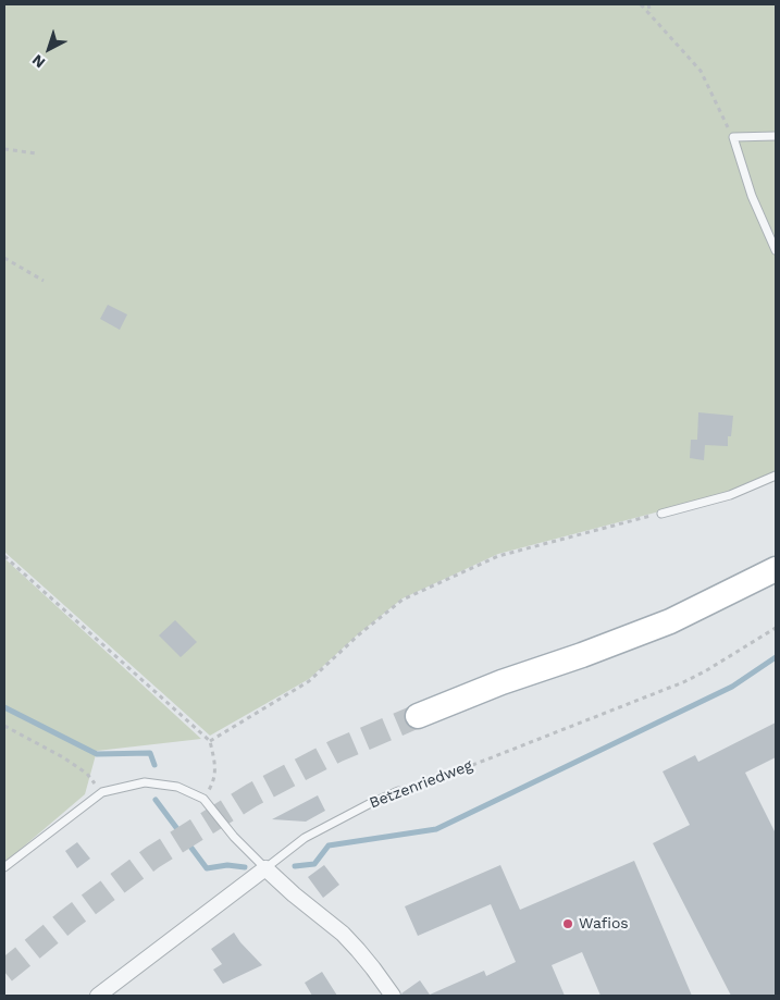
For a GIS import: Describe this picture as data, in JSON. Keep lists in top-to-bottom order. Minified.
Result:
{"streets":{"street":["Betzenriedweg"]},"places":["Wafios"],"north":"bottom left"}
